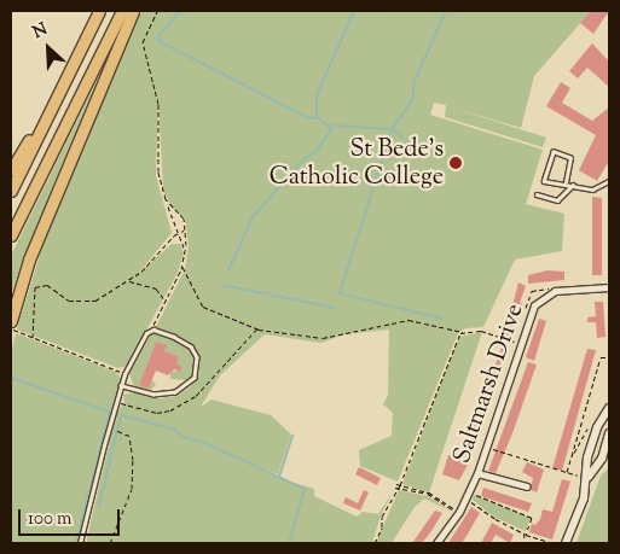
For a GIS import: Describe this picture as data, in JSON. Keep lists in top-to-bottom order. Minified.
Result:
{"streets":{"street":["Saltmarsh Drive"]},"places":["St Bede's Catholic College"],"scale_bar":"100 m","north":"top left"}
